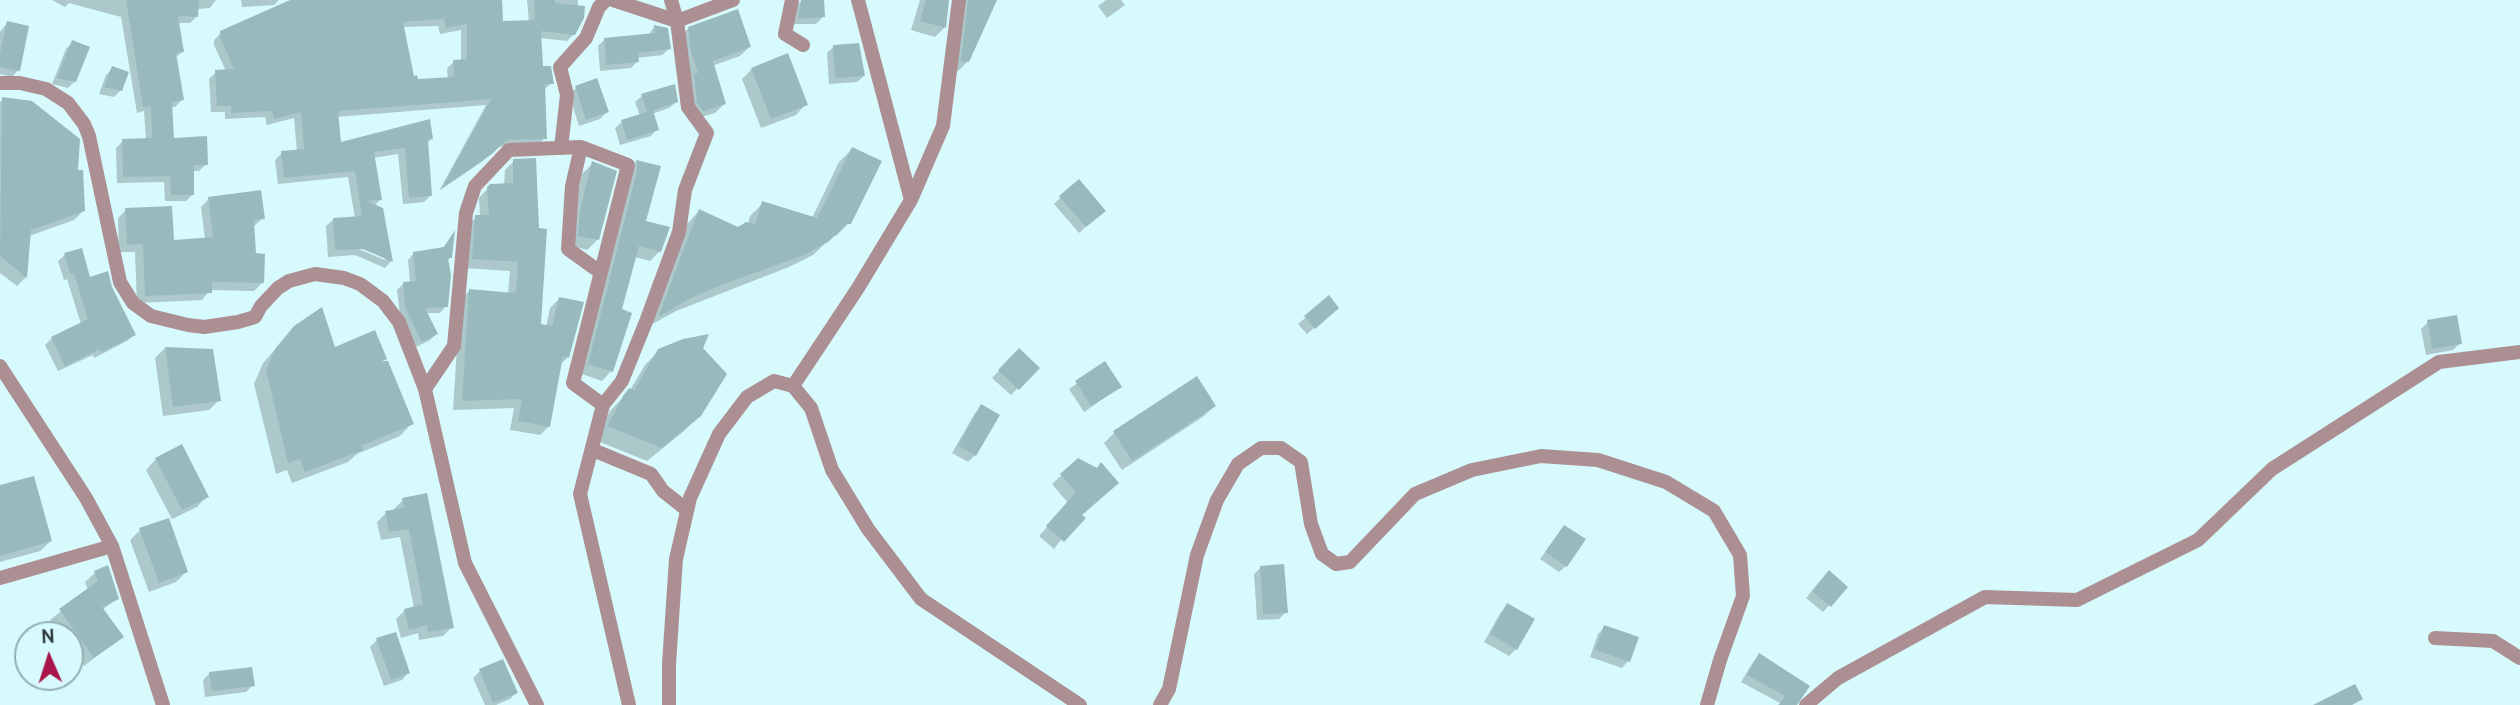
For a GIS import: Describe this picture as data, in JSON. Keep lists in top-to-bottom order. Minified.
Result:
{"north":"top"}
